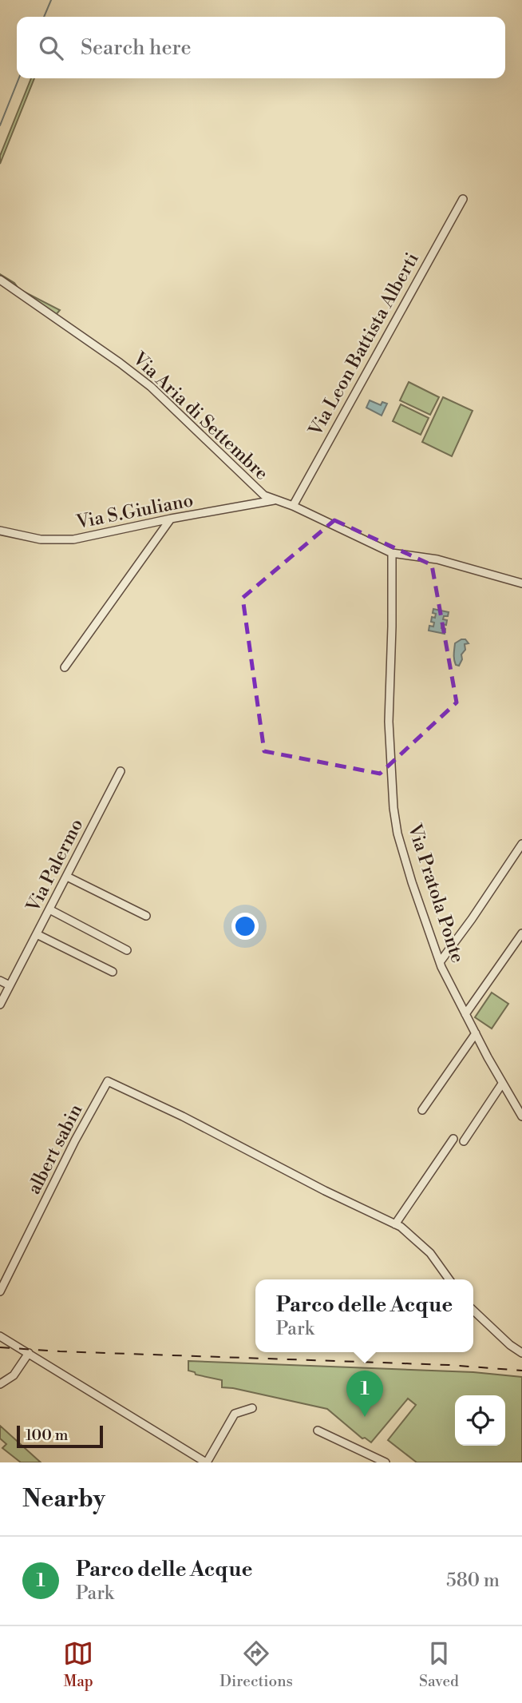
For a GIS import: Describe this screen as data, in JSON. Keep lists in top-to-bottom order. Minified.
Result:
{"streets":{"street":["Via Leon Battista Alberti","Via Aria di Settembre","Via S.Giuliano","Via Palermo","Via Pratola Ponte","albert sabin"]},"crossings":[["Via Leon Battista Alberti","Via Aria di Settembre"],["Via Aria di Settembre","Via S.Giuliano"],["Via Aria di Settembre","Via Pratola Ponte"]],"scale_bar":"100 m","page":{"search":"Search here","popup":["Parco delle Acque","Park"],"pins":"1","scale":"100 m","heading":"Nearby","list":[{"mark":"1","name":"Parco delle Acque","note":"Park","value":"580 m"}],"nav":["Map","Directions","Saved"]}}
